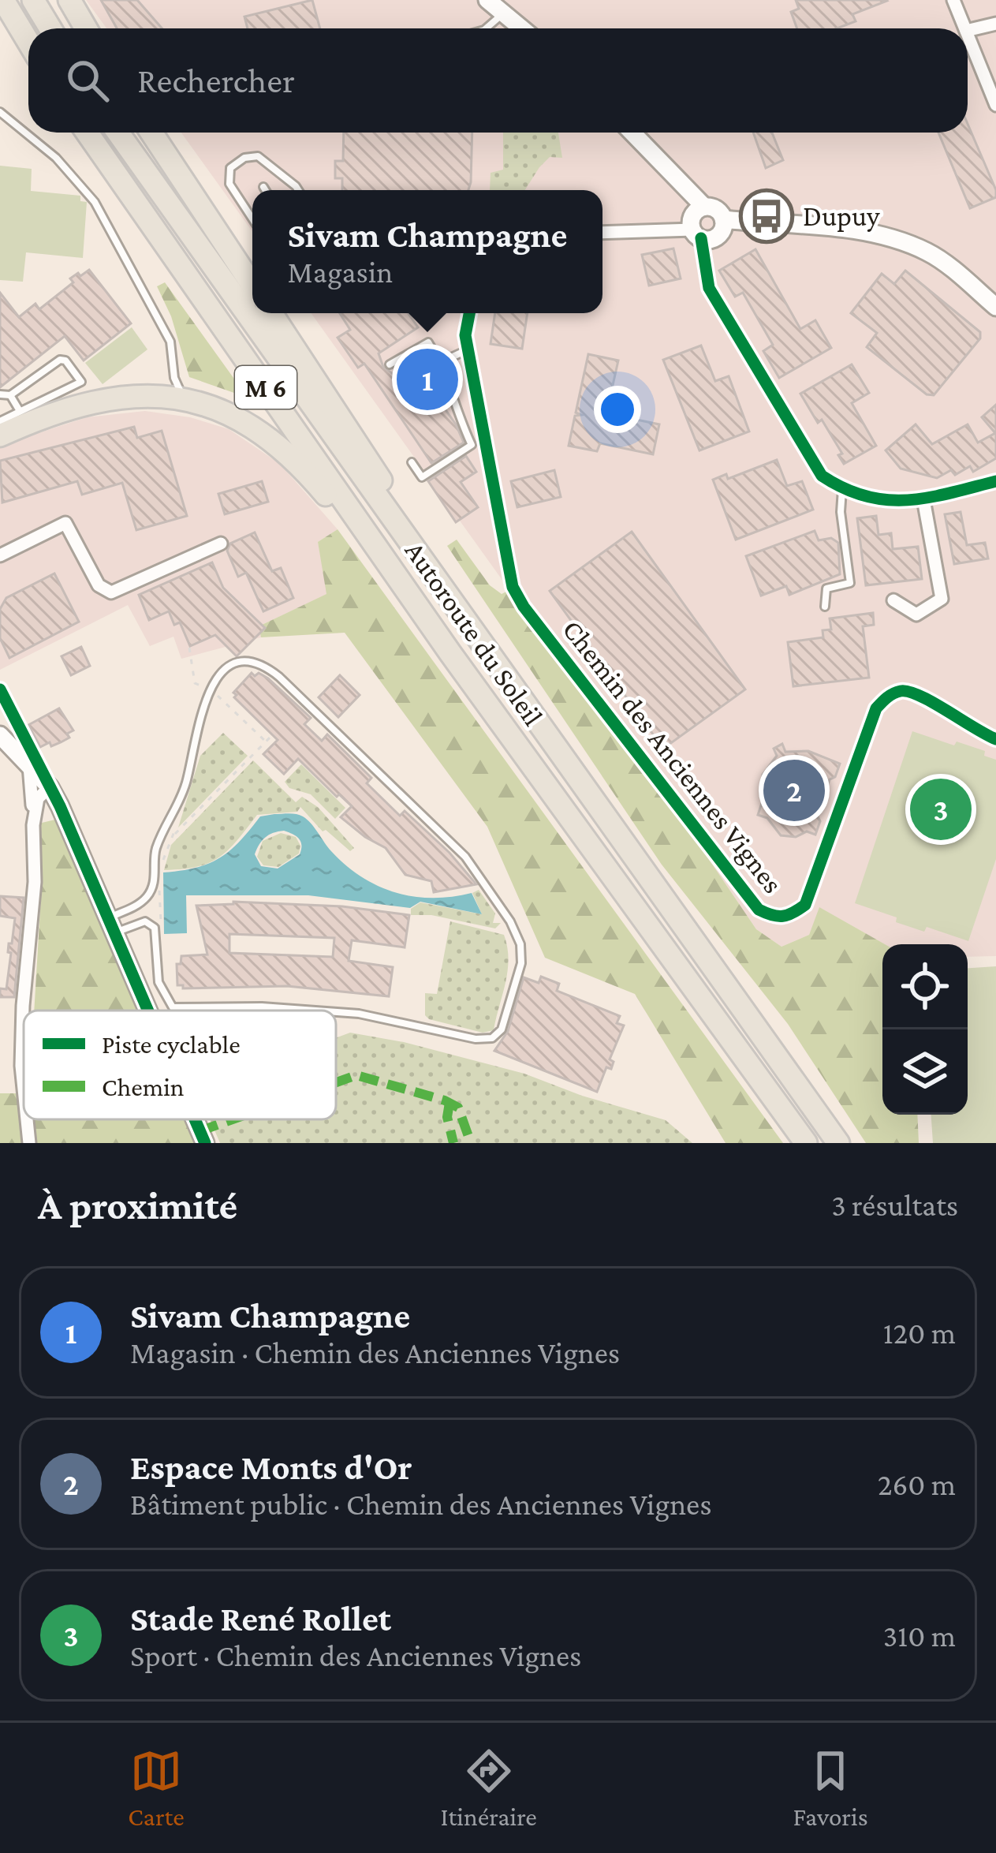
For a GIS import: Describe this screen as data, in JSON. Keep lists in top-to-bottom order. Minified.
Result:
{"streets":{"highway":["M 6","Autoroute du Soleil"],"street":["Chemin des Anciennes Vignes"]},"places":{"bus stop":["Dupuy"]},"legend":["Piste cyclable","Chemin"],"page":{"search":"Rechercher","popup":["Sivam Champagne","Magasin"],"pins":["1","2","3"],"heading":["À proximité","3 résultats"],"list":[{"mark":"1","name":"Sivam Champagne","note":"Magasin · Chemin des Anciennes Vignes","value":"120 m"},{"mark":"2","name":"Espace Monts d'Or","note":"Bâtiment public · Chemin des Anciennes Vignes","value":"260 m"},{"mark":"3","name":"Stade René Rollet","note":"Sport · Chemin des Anciennes Vignes","value":"310 m"}],"nav":["Carte","Itinéraire","Favoris"]}}
